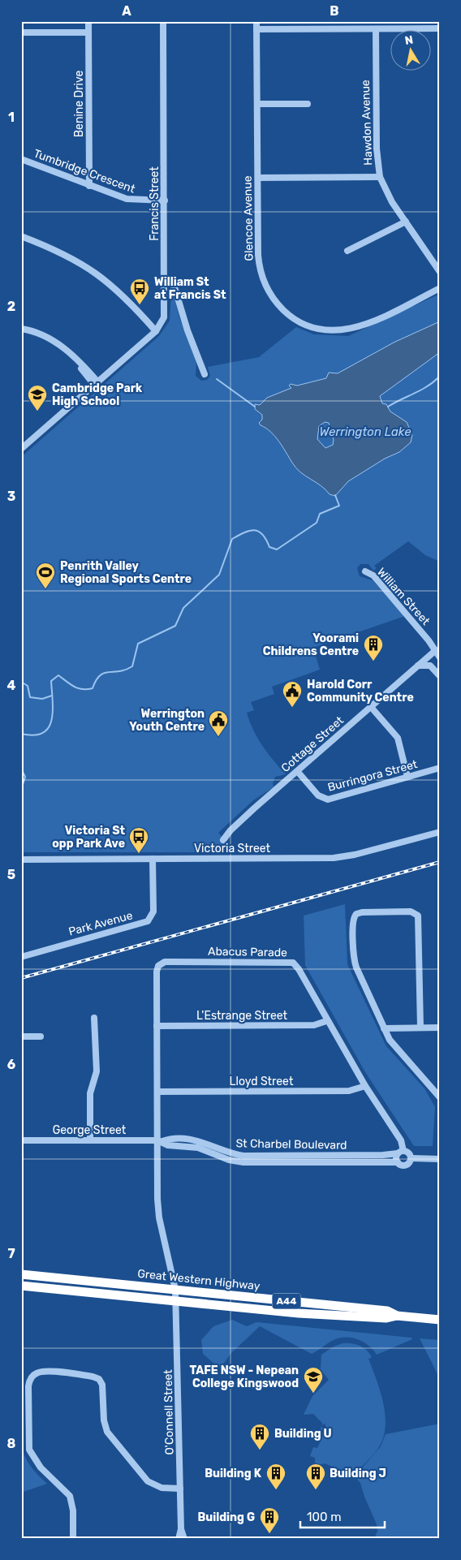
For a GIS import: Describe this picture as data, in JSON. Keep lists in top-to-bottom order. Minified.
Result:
{"streets":{"highway":["Great Western Highway","A44"],"street":["Benine Drive","Hawdon Avenue","Tumbridge Crescent","Francis Street","Glencoe Avenue","William Street","Cottage Street","Burringora Street","Victoria Street","Park Avenue","Abacus Parade","L'Estrange Street","Lloyd Street","George Street","St Charbel Boulevard","O'Connell Street"]},"crossings":[["Benine Drive","Tumbridge Crescent"],["Tumbridge Crescent","Francis Street"],["William Street","Cottage Street"],["Cottage Street","Burringora Street"],["Victoria Street","Park Avenue"],["Abacus Parade","L'Estrange Street"],["Abacus Parade","Lloyd Street"],["Abacus Parade","George Street"],["Abacus Parade","St Charbel Boulevard"],["Abacus Parade","O'Connell Street"],["George Street","St Charbel Boulevard"],["George Street","O'Connell Street"],["St Charbel Boulevard","O'Connell Street"],["Great Western Highway","O'Connell Street"]],"water":["Werrington Lake"],"places":{"bus stop":["William St at Francis St","Victoria St opp Park Ave"],"school or university":["Cambridge Park High School","TAFE NSW - Nepean College Kingswood"],"sports":["Penrith Valley Regional Sports Centre"],"building":["Yoorami Childrens Centre","Building U","Building K","Building J","Building G"],"public building":["Harold Corr Community Centre","Werrington Youth Centre"]},"scale_bar":"100 m","north":"top","grid":{"columns":["A","B"],"rows":["1","2","3","4","5","6","7","8"]}}
